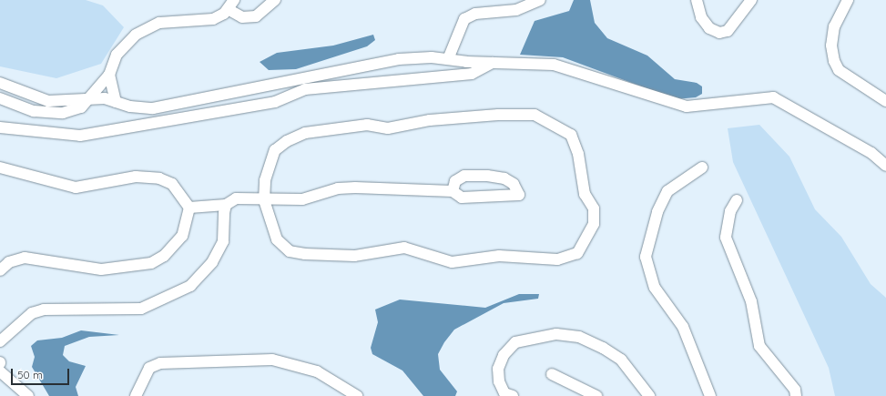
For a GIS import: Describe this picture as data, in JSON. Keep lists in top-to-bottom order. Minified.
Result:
{"scale_bar":"50 m"}
